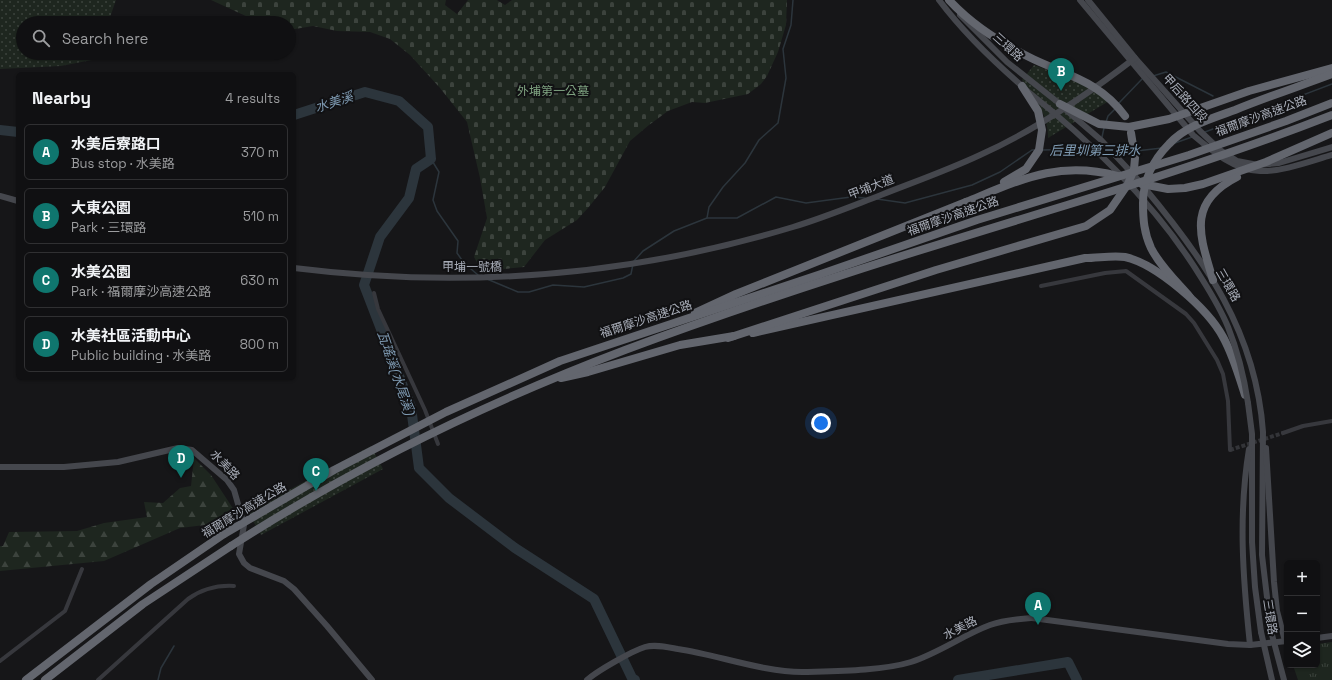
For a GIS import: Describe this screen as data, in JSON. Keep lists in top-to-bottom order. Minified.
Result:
{"streets":{"highway":["福爾摩沙高速公路"],"street":["三環路","甲后路四段","甲埔大道","甲埔一號橋","水美路"]},"crossings":[["甲埔大道","甲埔一號橋"]],"water":["水美溪","后里圳第三排水","瓦瑤溪(水尾溪)"],"parks":["外埔第一公墓"],"page":{"search":"Search here","pins":["B","D","C","A"],"heading":["Nearby","4 results"],"list":[{"mark":"A","name":"水美后寮路口","note":"Bus stop · 水美路","value":"370 m"},{"mark":"B","name":"大東公園","note":"Park · 三環路","value":"510 m"},{"mark":"C","name":"水美公園","note":"Park · 福爾摩沙高速公路","value":"630 m"},{"mark":"D","name":"水美社區活動中心","note":"Public building · 水美路","value":"800 m"}],"map_buttons":["+","−"]}}
